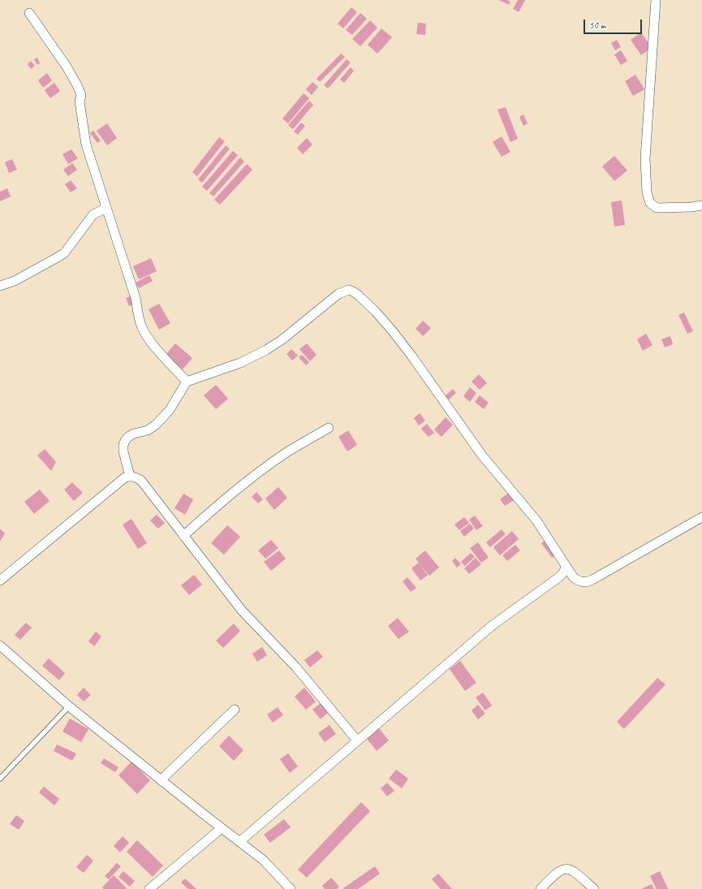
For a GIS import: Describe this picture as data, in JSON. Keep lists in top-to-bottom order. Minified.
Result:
{"scale_bar":"50 m"}
